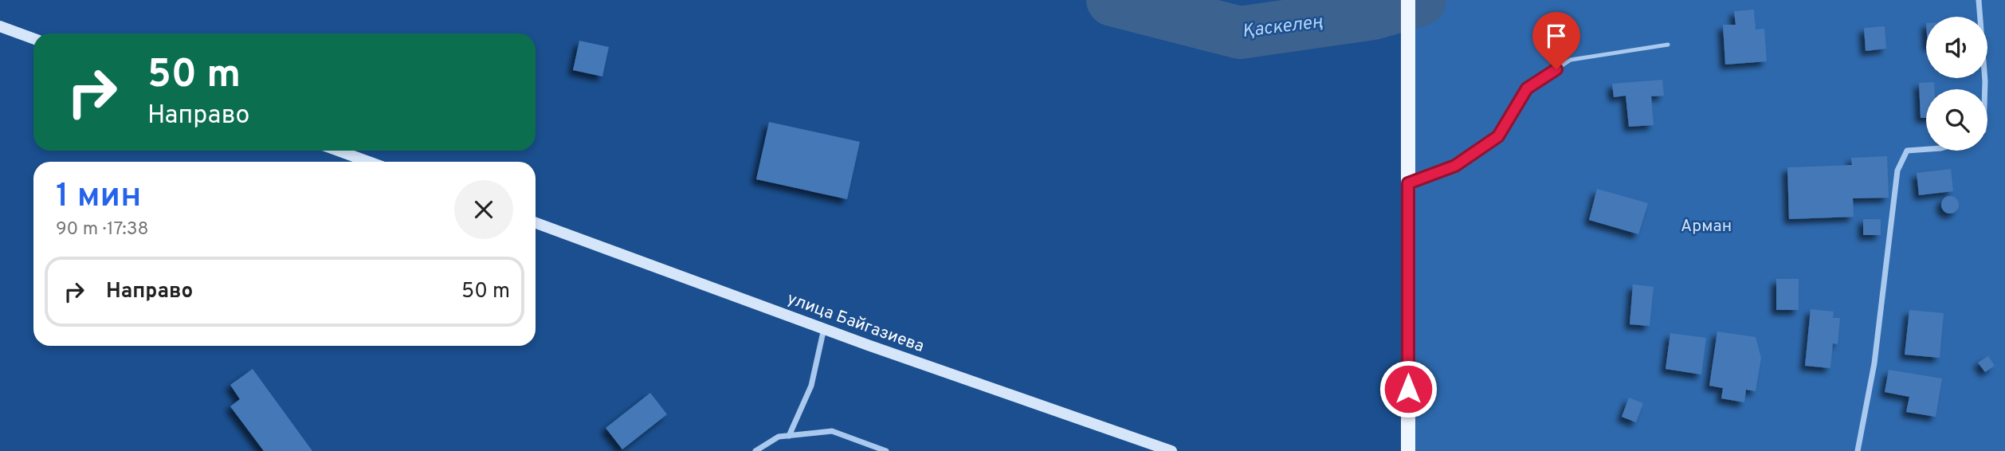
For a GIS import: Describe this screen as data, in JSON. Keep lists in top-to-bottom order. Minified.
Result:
{"streets":{"main road":["улица Байгазиева"]},"water":["Қаскелең"],"parks":["Арман"],"page":{"turn":["50 m","Направо"],"heading":["1 мин","90 m · 17:38"],"list":[{"name":"Направо","value":"50 m"}]}}
